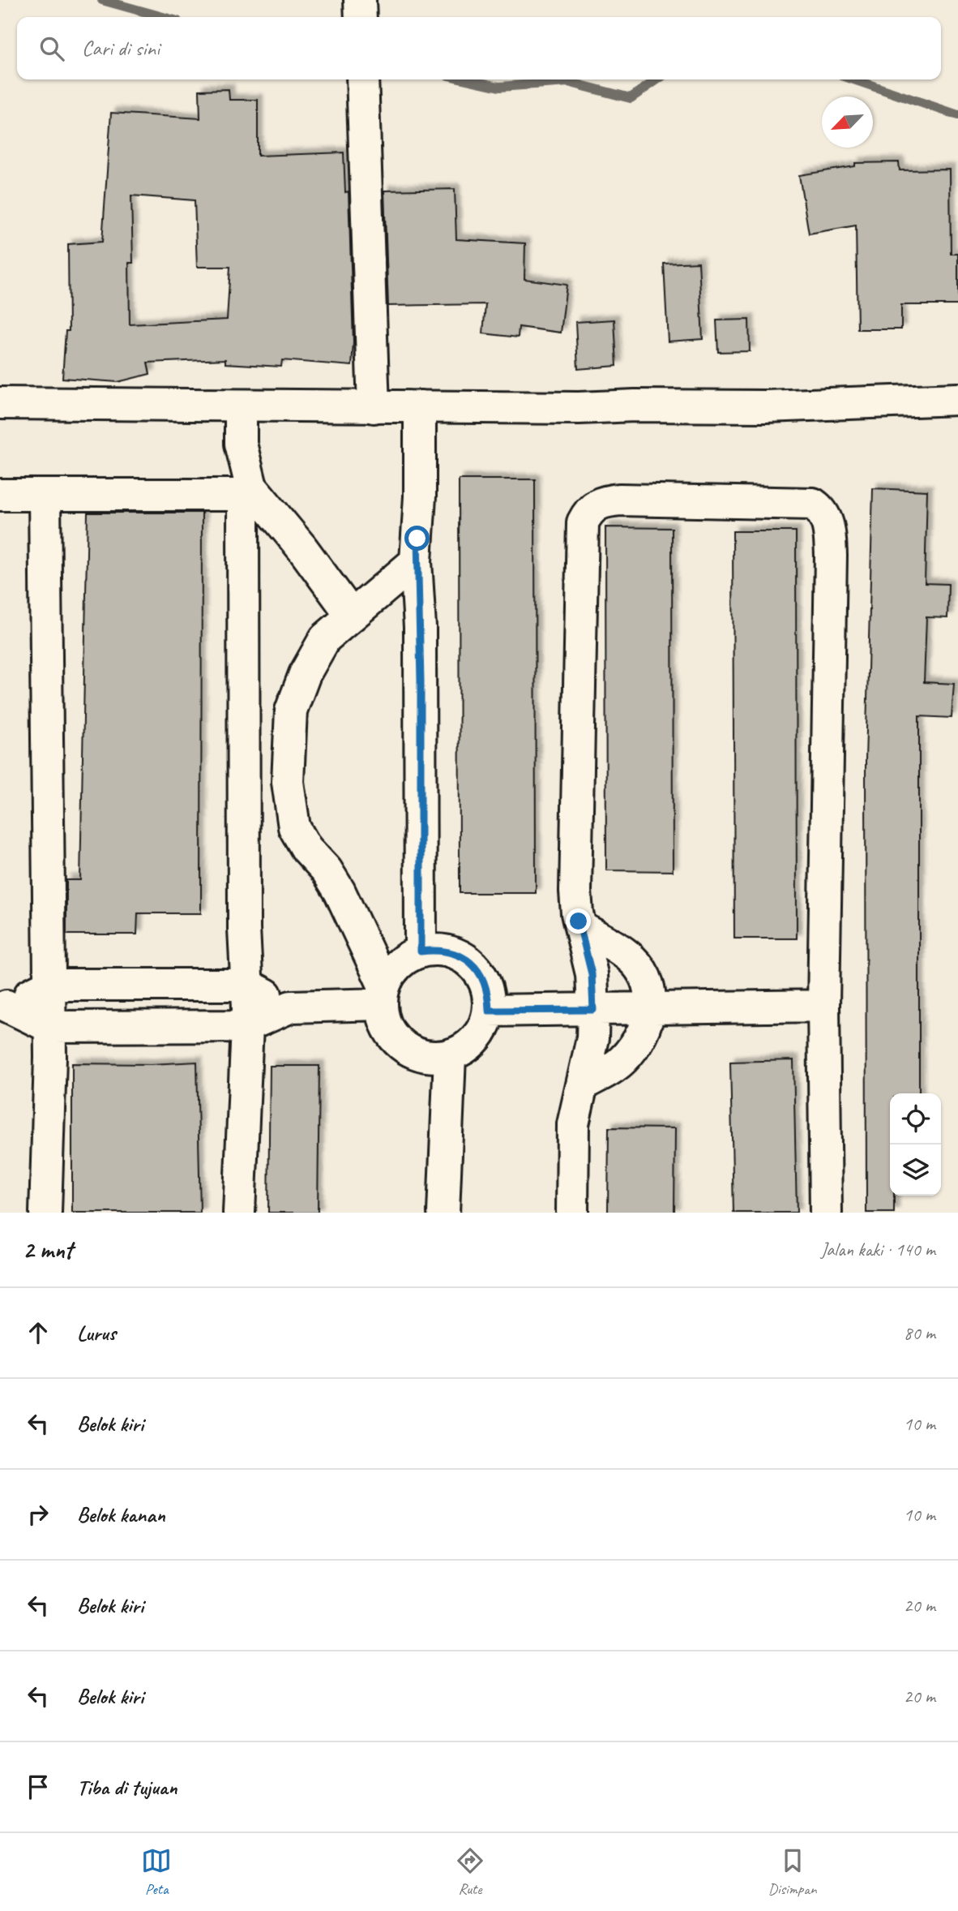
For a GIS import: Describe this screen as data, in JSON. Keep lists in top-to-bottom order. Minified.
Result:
{"north":"bottom left","page":{"search":"Cari di sini","heading":["2 mnt","Jalan kaki · 140 m"],"list":[["Lurus","80 m"],["Belok kiri","10 m"],["Belok kanan","10 m"],["Belok kiri","20 m"],["Belok kiri","20 m"],"Tiba di tujuan"],"nav":["Peta","Rute","Disimpan"]}}
